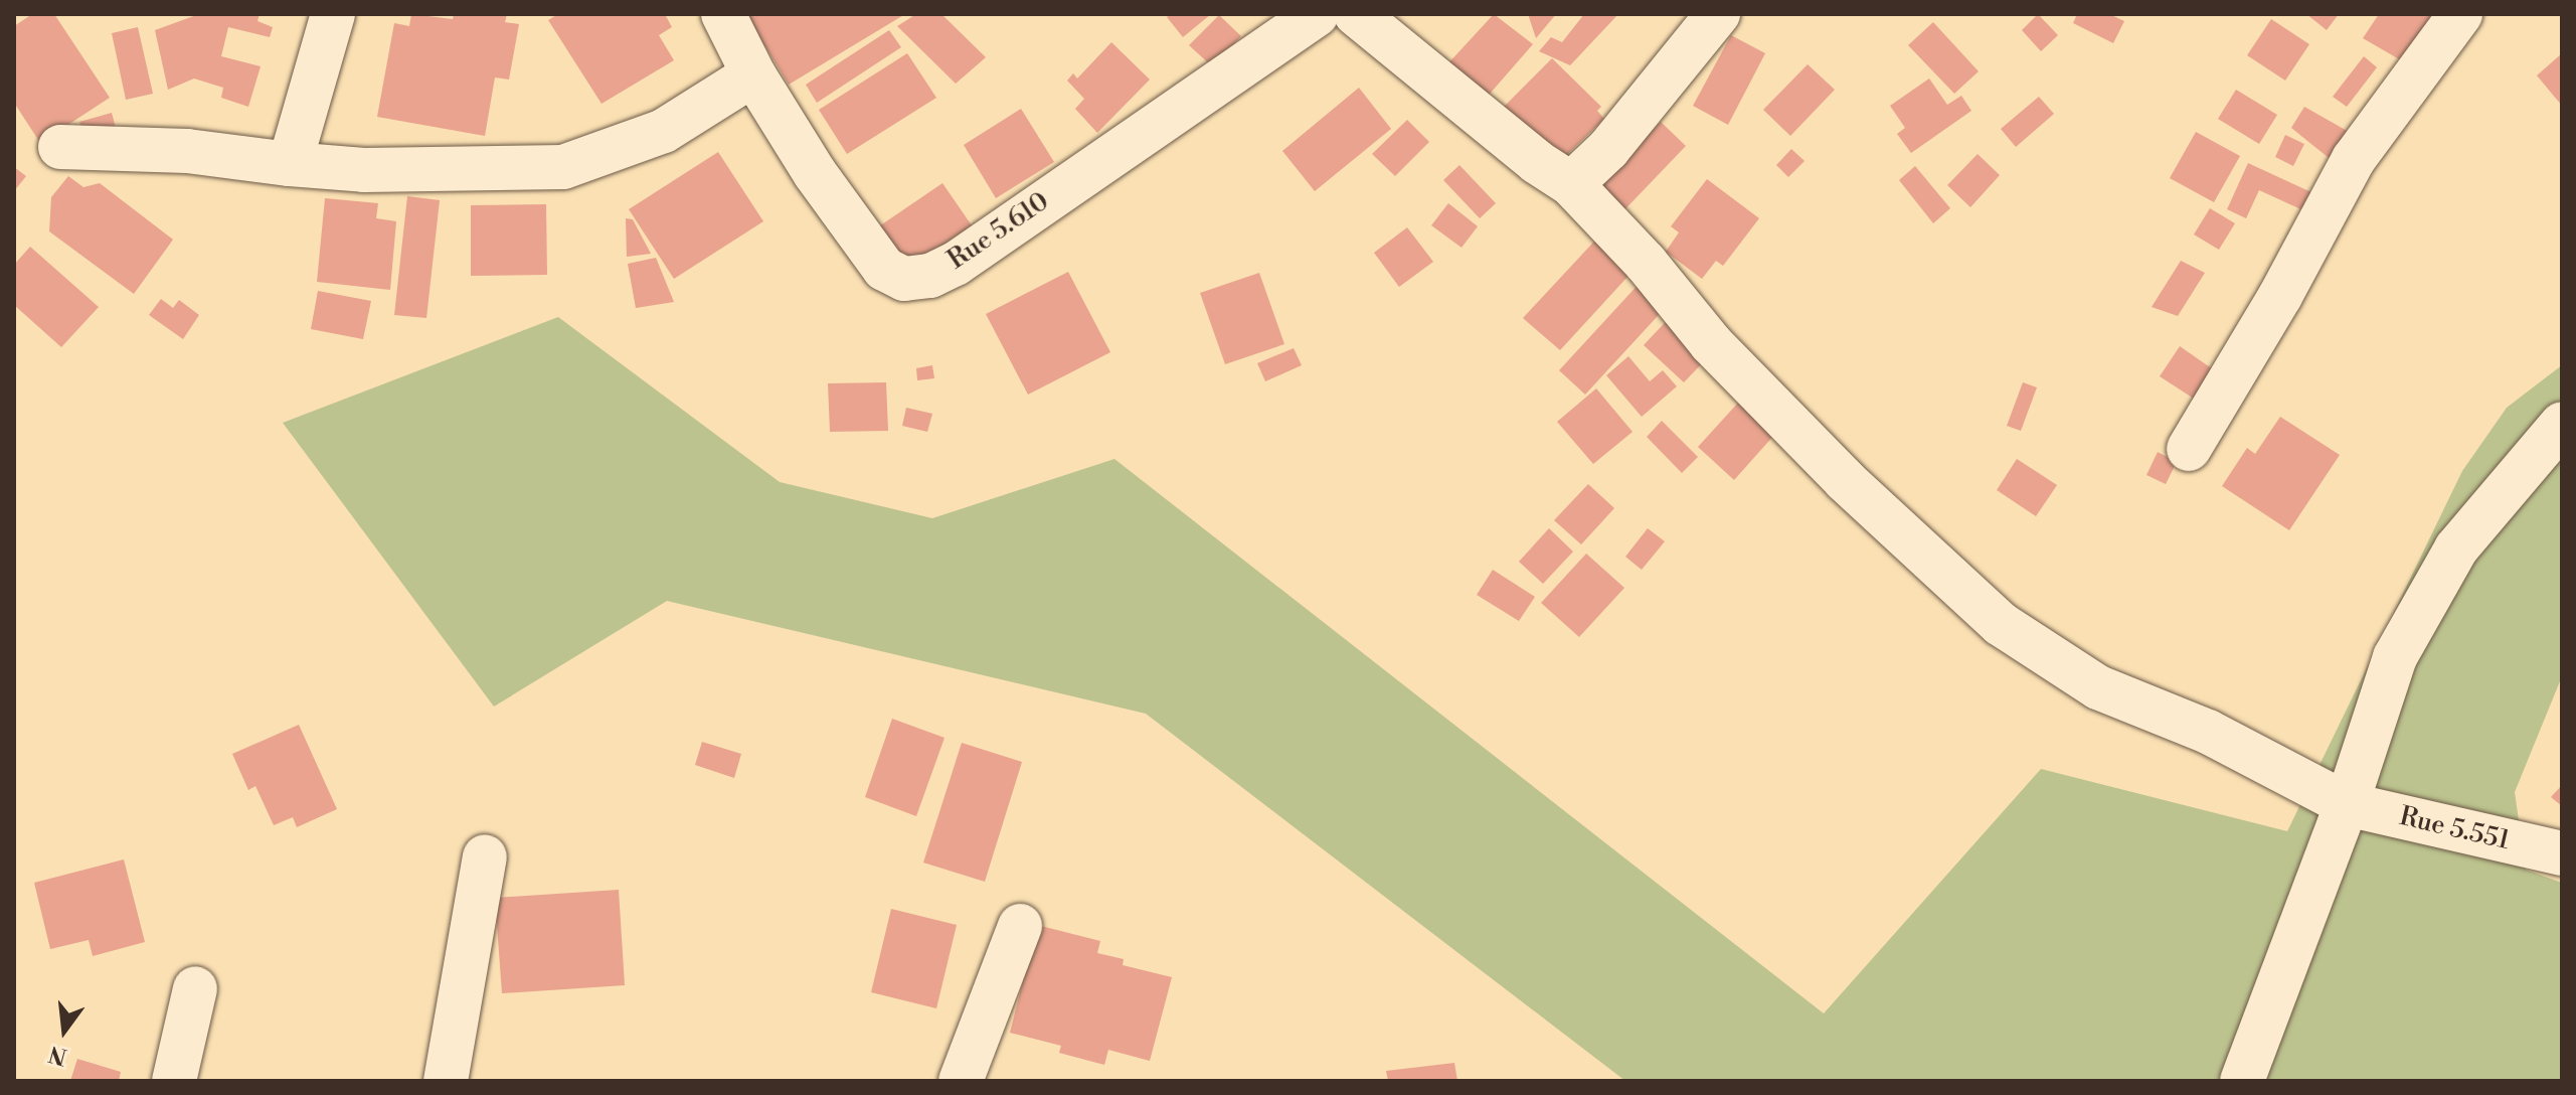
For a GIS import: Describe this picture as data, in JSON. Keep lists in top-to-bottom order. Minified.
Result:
{"streets":{"street":["Rue 5.610","Rue 5.551"]},"north":"bottom"}
